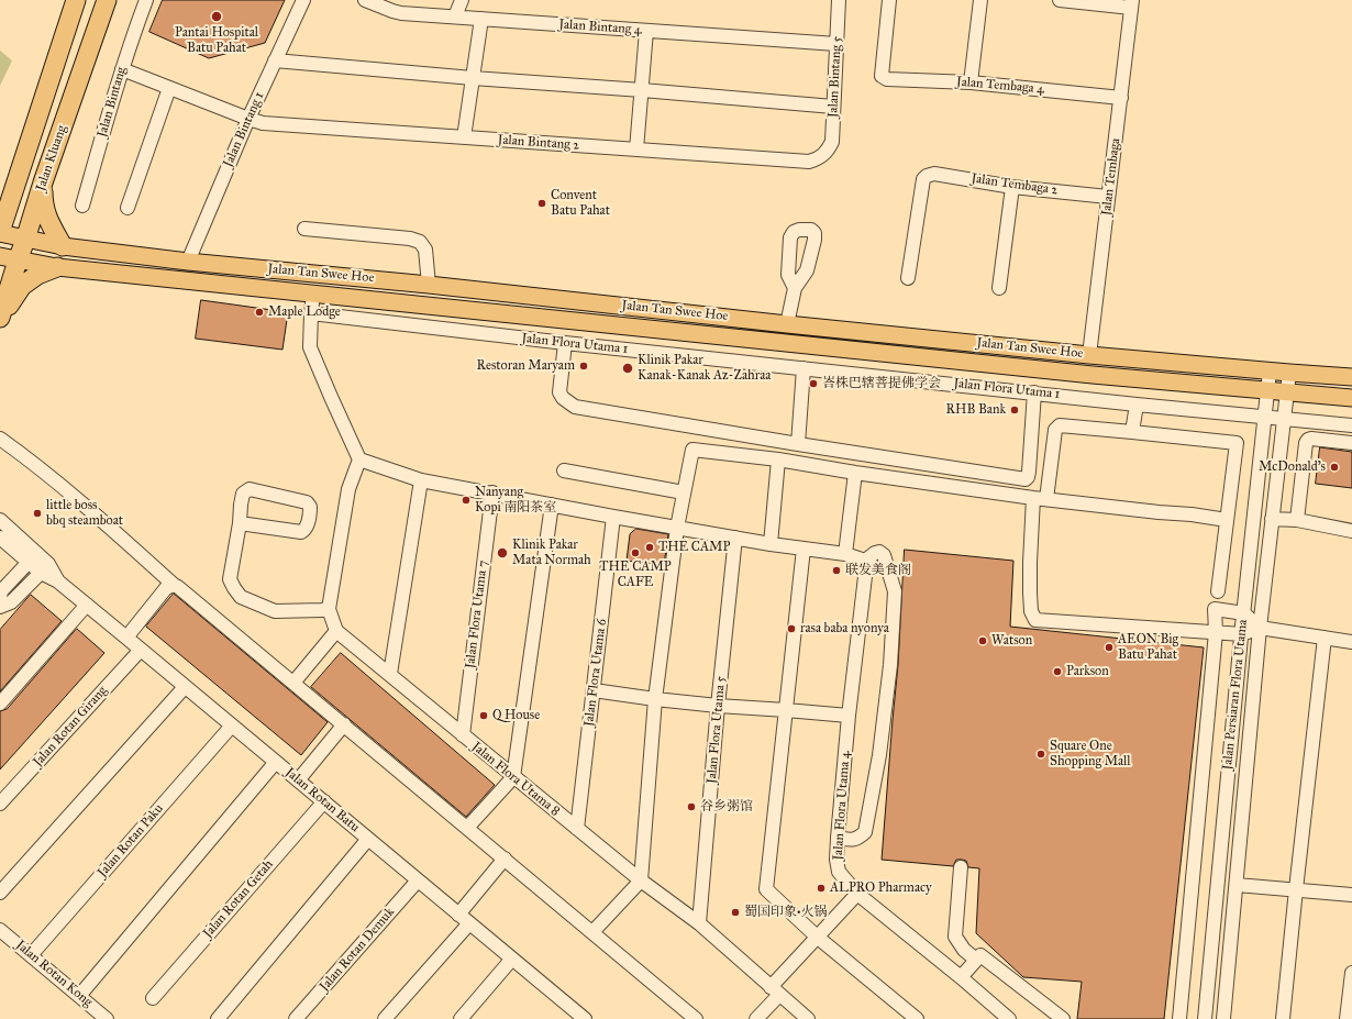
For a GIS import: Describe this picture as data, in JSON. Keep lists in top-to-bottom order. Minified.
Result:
{"streets":{"highway":["Jalan Kluang"],"main road":["Jalan Tan Swee Hoe"],"street":["Jalan Bintang 4","Jalan Bintang 5","Jalan Tembaga 4","Jalan Bintang","Jalan Bintang 1","Jalan Bintang 2","Jalan Tembaga","Jalan Tembaga 2","Jalan Flora Utama 1","Jalan Flora Utama 7","Jalan Flora Utama 6","Jalan Persiaran Flora Utama","Jalan Rotan Girang","Jalan Flora Utama 5","Jalan Flora Utama 8","Jalan Rotan Batu","Jalan Flora Utama 4","Jalan Rotan Paku","Jalan Rotan Getah","Jalan Rotan Demuk","Jalan Rotan Kong"]},"crossings":[["Jalan Bintang 4","Jalan Bintang 5"],["Jalan Bintang 5","Jalan Bintang 2"],["Jalan Tembaga 4","Jalan Tembaga"],["Jalan Bintang","Jalan Bintang 2"],["Jalan Bintang 1","Jalan Bintang 2"],["Jalan Bintang 1","Jalan Tan Swee Hoe"],["Jalan Kluang","Jalan Tan Swee Hoe"],["Jalan Tembaga","Jalan Tembaga 2"],["Jalan Tembaga","Jalan Tan Swee Hoe"],["Jalan Tan Swee Hoe","Jalan Persiaran Flora Utama"],["Jalan Flora Utama 1","Jalan Persiaran Flora Utama"],["Jalan Flora Utama 7","Jalan Flora Utama 8"],["Jalan Flora Utama 6","Jalan Flora Utama 8"],["Jalan Rotan Girang","Jalan Rotan Batu"],["Jalan Flora Utama 5","Jalan Flora Utama 8"],["Jalan Rotan Batu","Jalan Rotan Paku"],["Jalan Rotan Batu","Jalan Rotan Getah"],["Jalan Rotan Batu","Jalan Rotan Demuk"],["Jalan Rotan Paku","Jalan Rotan Kong"]],"places":["Pantai Hospital Batu Pahat","Convent Batu Pahat","Maple Lodge","Restoran Maryam","Klinik Pakar Kanak-Kanak Az-Zahraa","峇株巴辖菩提佛学会","RHB Bank","McDonald's","Nanyang Kopi 南阳茶室","little boss bbq steamboat","THE CAMP","Klinik Pakar Mata Normah","THE CAMP CAFE","联发美食阁","rasa baba nyonya","Watson","AEON Big Batu Pahat","Parkson","Q House","Square One Shopping Mall","谷乡粥馆","ALPRO Pharmacy","蜀国印象•火锅"]}
